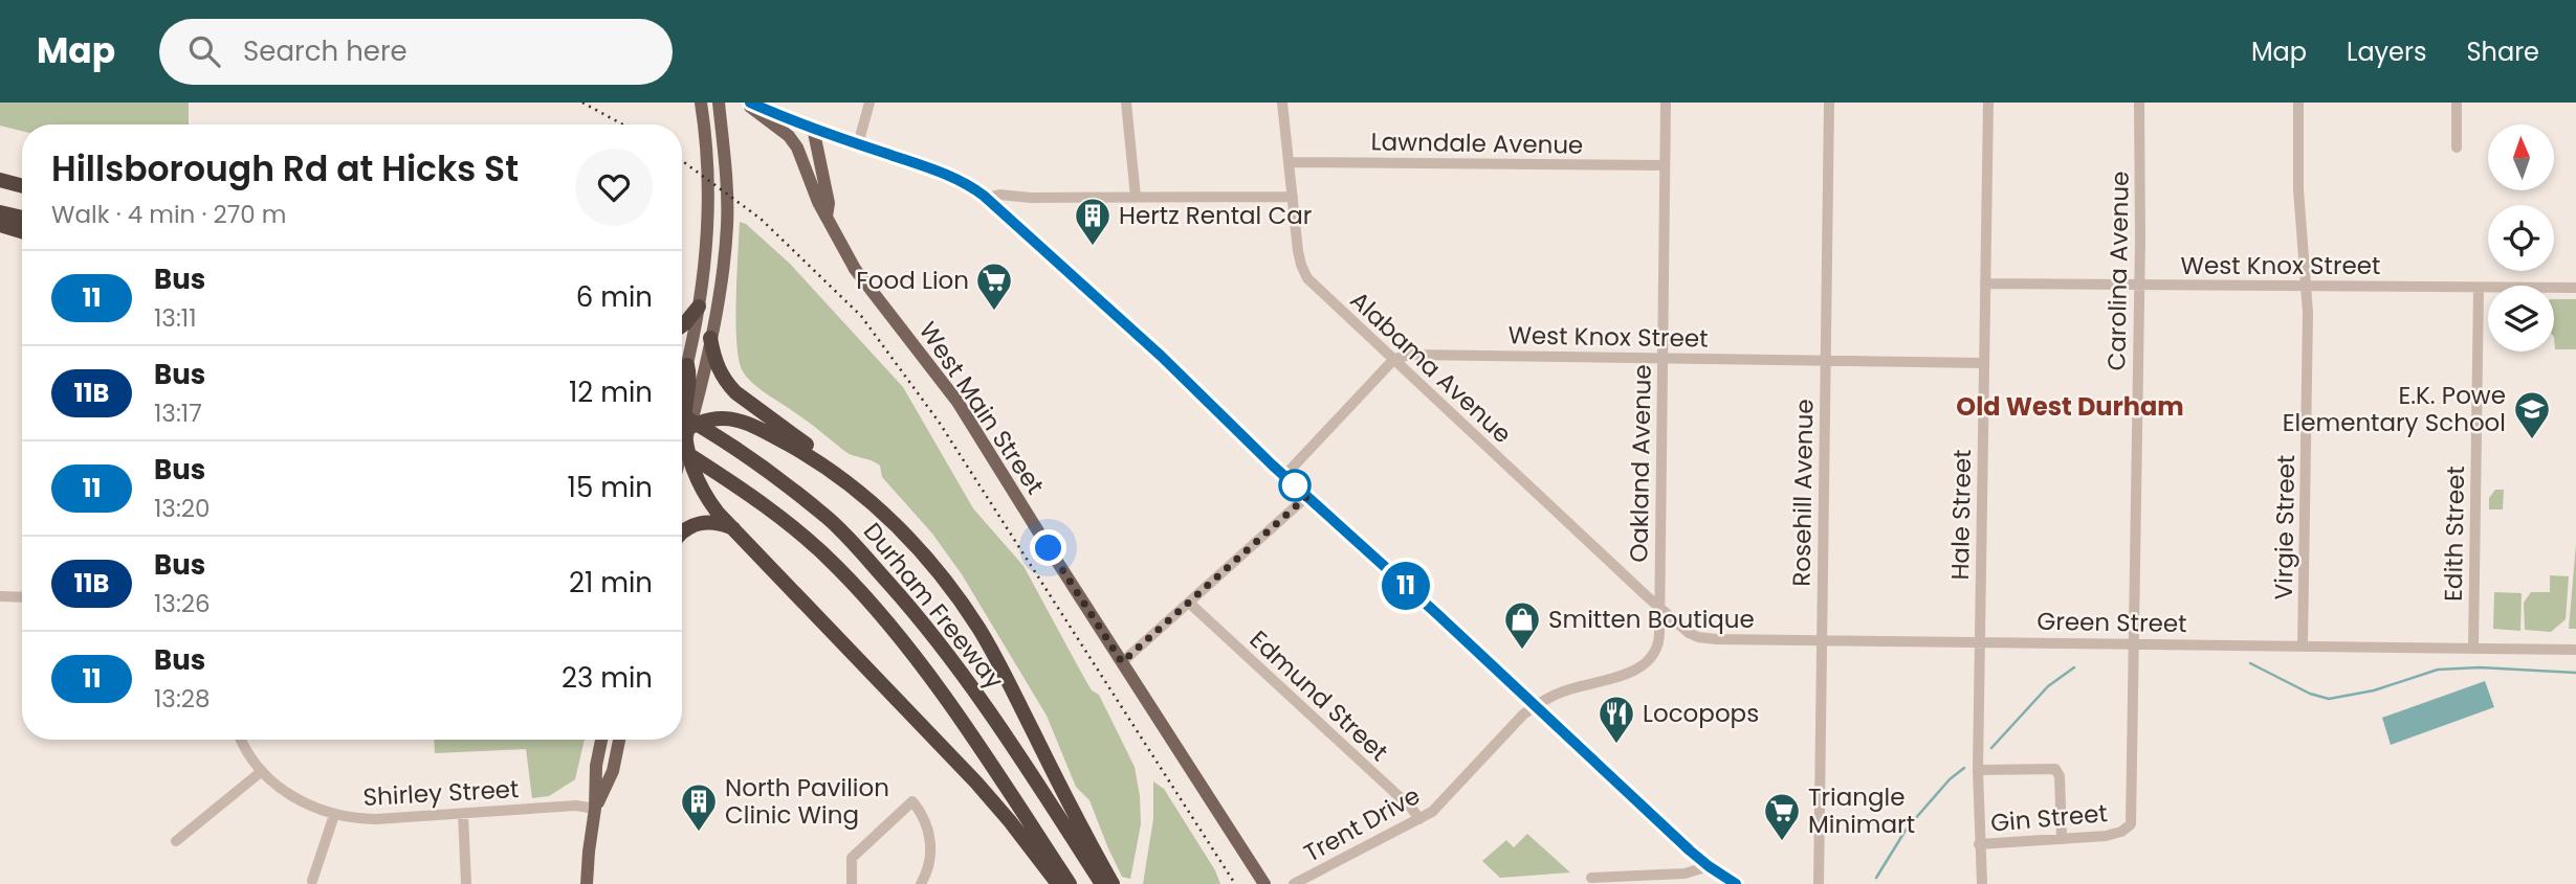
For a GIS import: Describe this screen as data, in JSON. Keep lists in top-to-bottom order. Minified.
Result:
{"streets":{"highway":["Durham Freeway"],"main road":["West Main Street"],"street":["Lawndale Avenue","West Knox Street","Carolina Avenue","Alabama Avenue","Oakland Avenue","Rosehill Avenue","Hale Street","Virgie Street","Edith Street","Green Street","Edmund Street","Shirley Street","Gin Street","Trent Drive"]},"crossings":[["Lawndale Avenue","Alabama Avenue"],["Lawndale Avenue","Oakland Avenue"],["West Knox Street","Carolina Avenue"],["West Knox Street","Alabama Avenue"],["West Knox Street","Oakland Avenue"],["West Knox Street","Rosehill Avenue"],["West Knox Street","Hale Street"],["West Knox Street","Virgie Street"],["West Knox Street","Edith Street"],["Carolina Avenue","Green Street"],["Carolina Avenue","Gin Street"],["Alabama Avenue","Oakland Avenue"],["Alabama Avenue","Green Street"],["Alabama Avenue","Trent Drive"],["Oakland Avenue","Green Street"],["Oakland Avenue","Trent Drive"],["Rosehill Avenue","Green Street"],["Hale Street","Green Street"],["Hale Street","Gin Street"],["Virgie Street","Green Street"],["Edith Street","Green Street"],["Green Street","Trent Drive"],["Edmund Street","Trent Drive"]],"districts":["Old West Durham"],"places":{"building":["Hertz Rental Car","North Pavilion Clinic Wing"],"supermarket":["Food Lion","Triangle Minimart"],"school or university":["E.K. Powe Elementary School"],"shop":["Smitten Boutique"],"restaurant":["Locopops"]},"lines":["bus line 11"],"north":"top","page":{"header":"Map","search":"Search here","nav":["Map","Layers","Share"],"on_map":"11","heading":["Hillsborough Rd at Hicks St","Walk · 4 min · 270 m"],"list":[{"mark":"11","name":"Bus","note":"13:11","value":"6 min"},{"mark":"11B","name":"Bus","note":"13:17","value":"12 min"},{"mark":"11","name":"Bus","note":"13:20","value":"15 min"},{"mark":"11B","name":"Bus","note":"13:26","value":"21 min"},{"mark":"11","name":"Bus","note":"13:28","value":"23 min"}]}}
